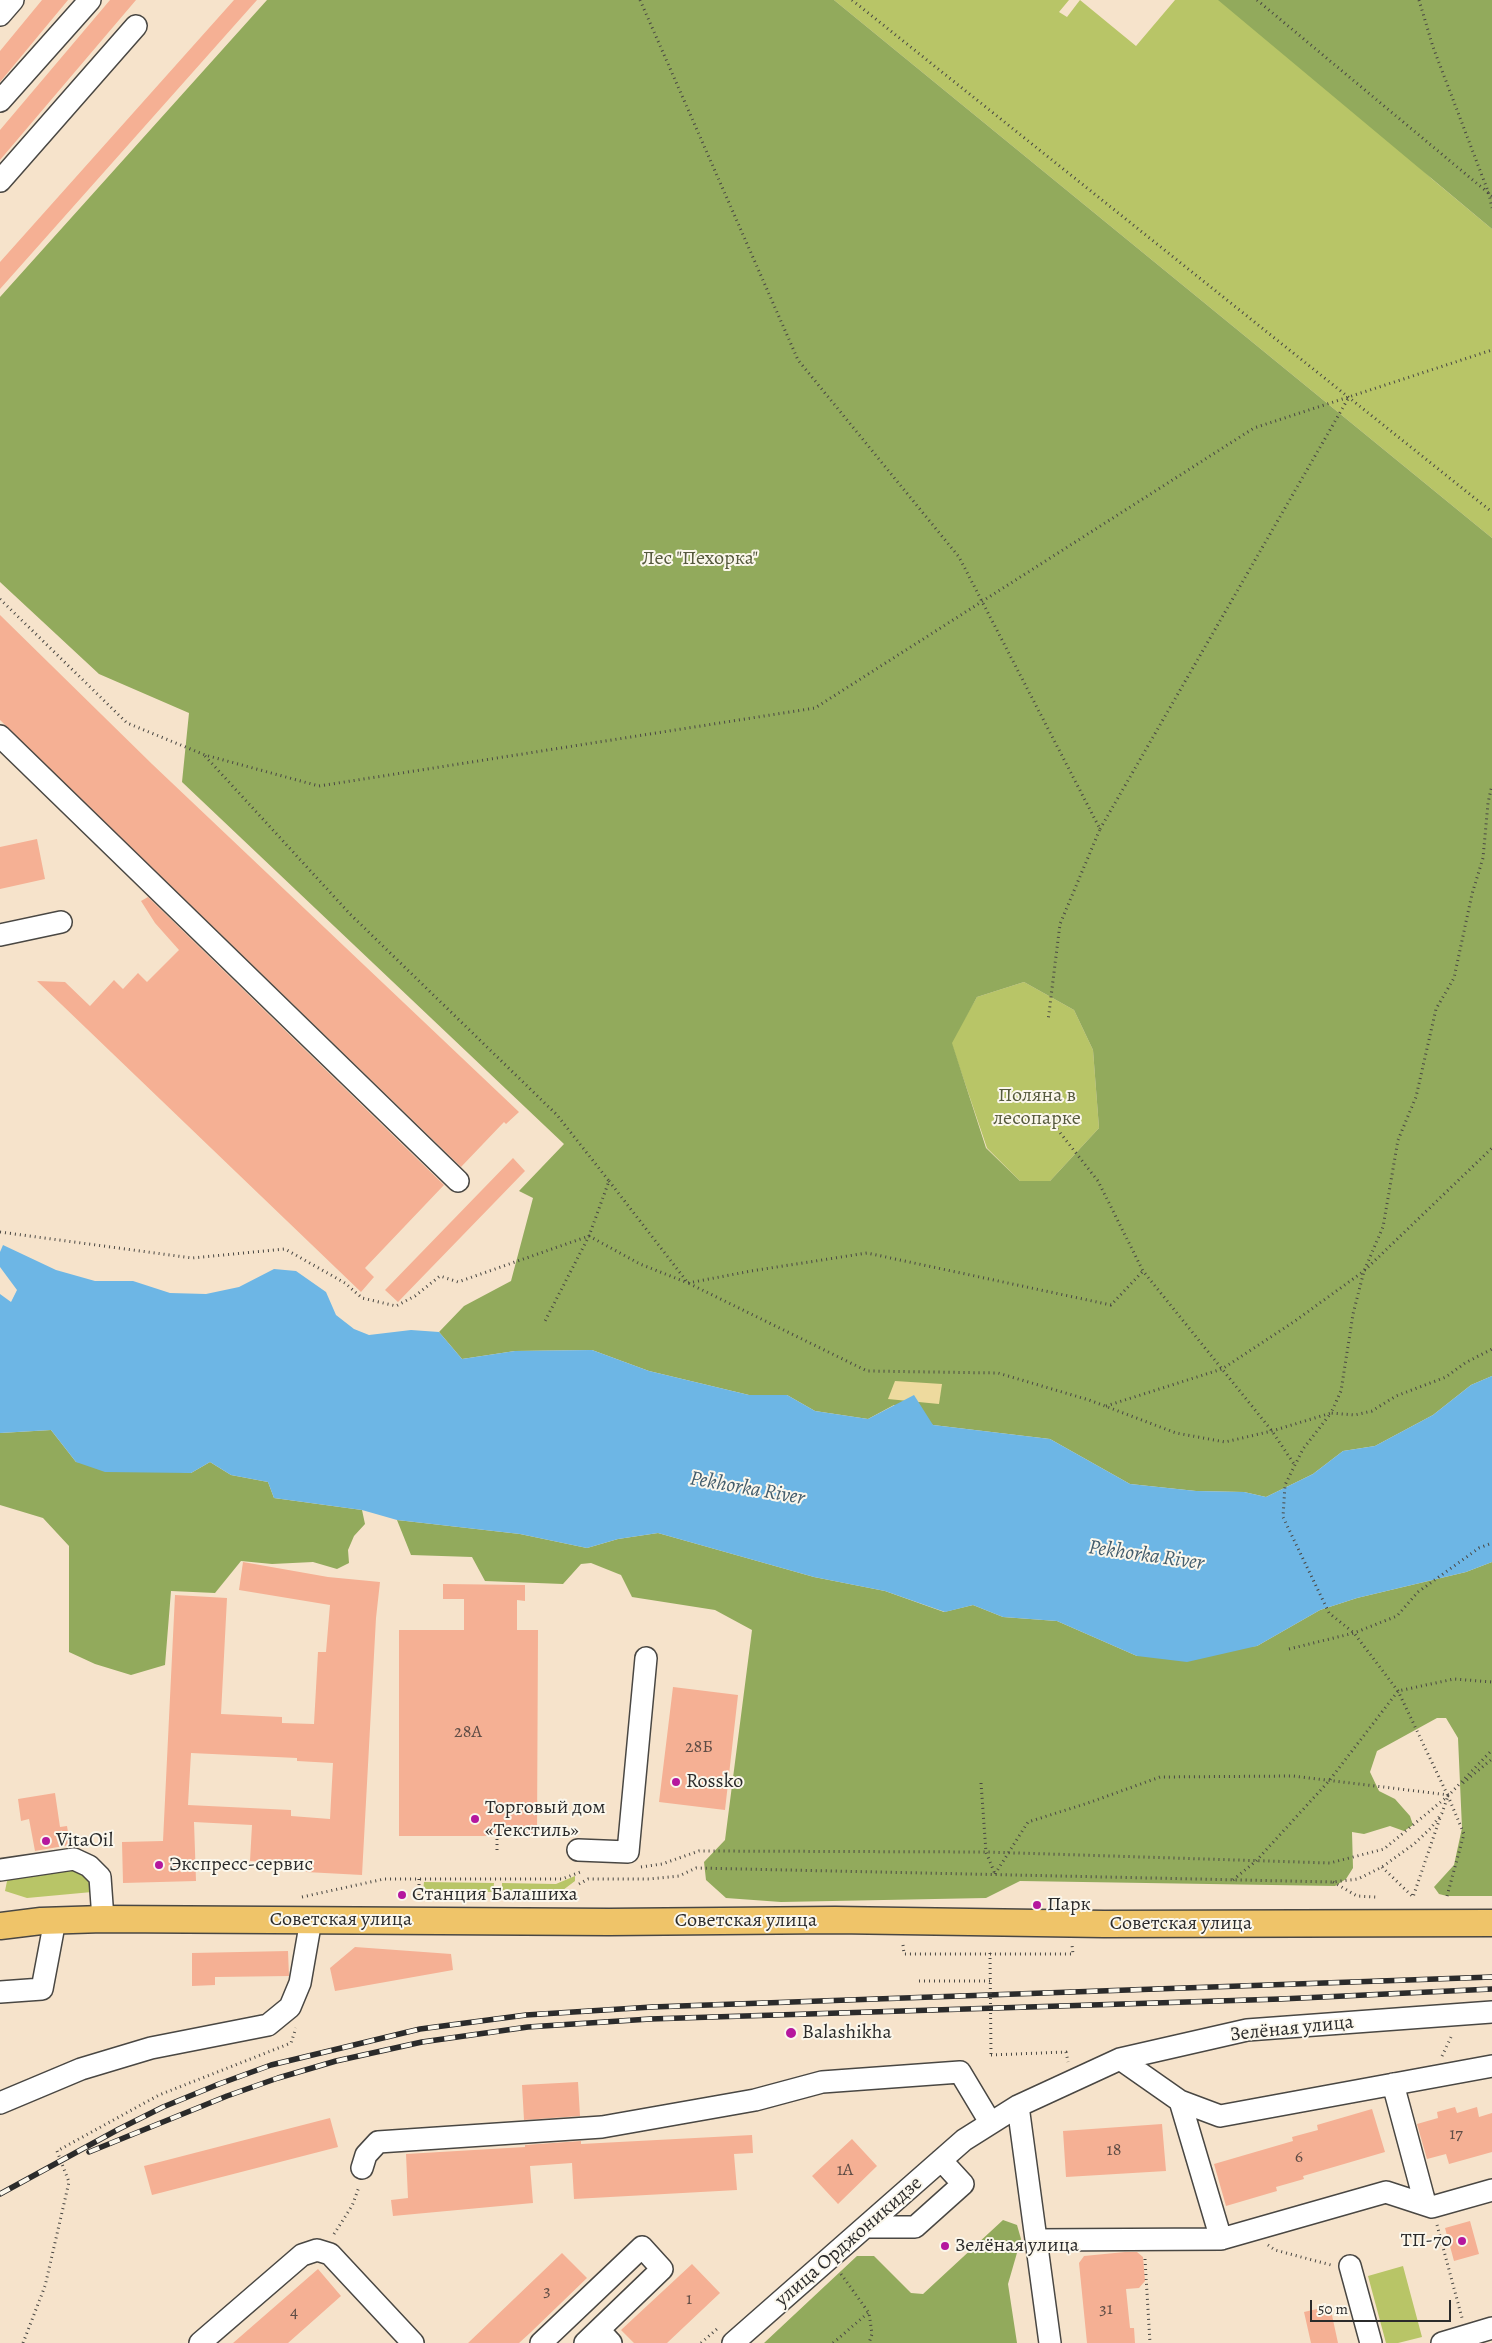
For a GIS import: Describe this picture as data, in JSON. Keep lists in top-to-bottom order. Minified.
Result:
{"streets":{"main road":["Советская улица"],"street":["Зелёная улица","улица Орджоникидзе"]},"crossings":[["Зелёная улица","улица Орджоникидзе"]],"water":["Pekhorka River"],"parks":["Лес \"Пехорка\"","Поляна в лесопарке"],"places":["Rossko","Торговый дом «Текстиль»","VitaOil","Экспресс-сервис","Станция Балашиха","Парк","Balashikha","ТП-70","Зелёная улица"],"house_numbers":["28А","28Б","17","18","6","1А","3","1","31","4"],"scale_bar":"50 m"}
